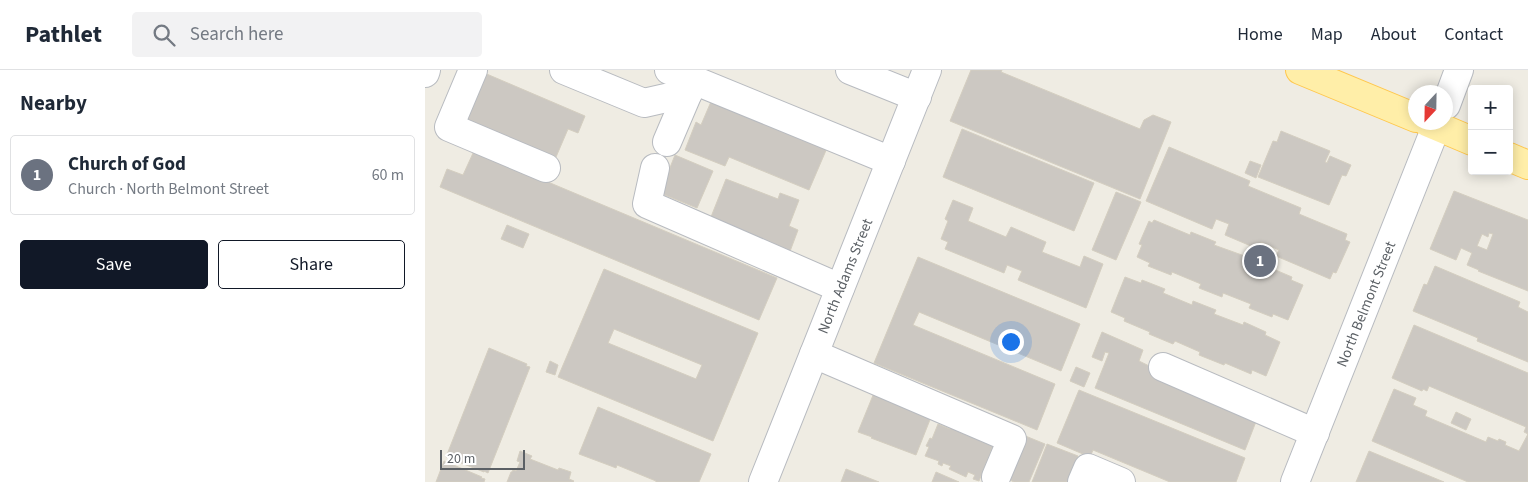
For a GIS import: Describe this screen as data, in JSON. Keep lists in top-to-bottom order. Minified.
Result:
{"streets":{"street":["North Adams Street","North Belmont Street"]},"scale_bar":"20 m","north":"bottom","page":{"header":"Pathlet","search":"Search here","nav":["Home","Map","About","Contact"],"heading":"Nearby","map_buttons":["+","−"],"list":[{"mark":"1","name":"Church of God","note":"Church · North Belmont Street","value":"60 m"}],"buttons":["Save","Share"],"pins":"1","scale":"20 m"}}
